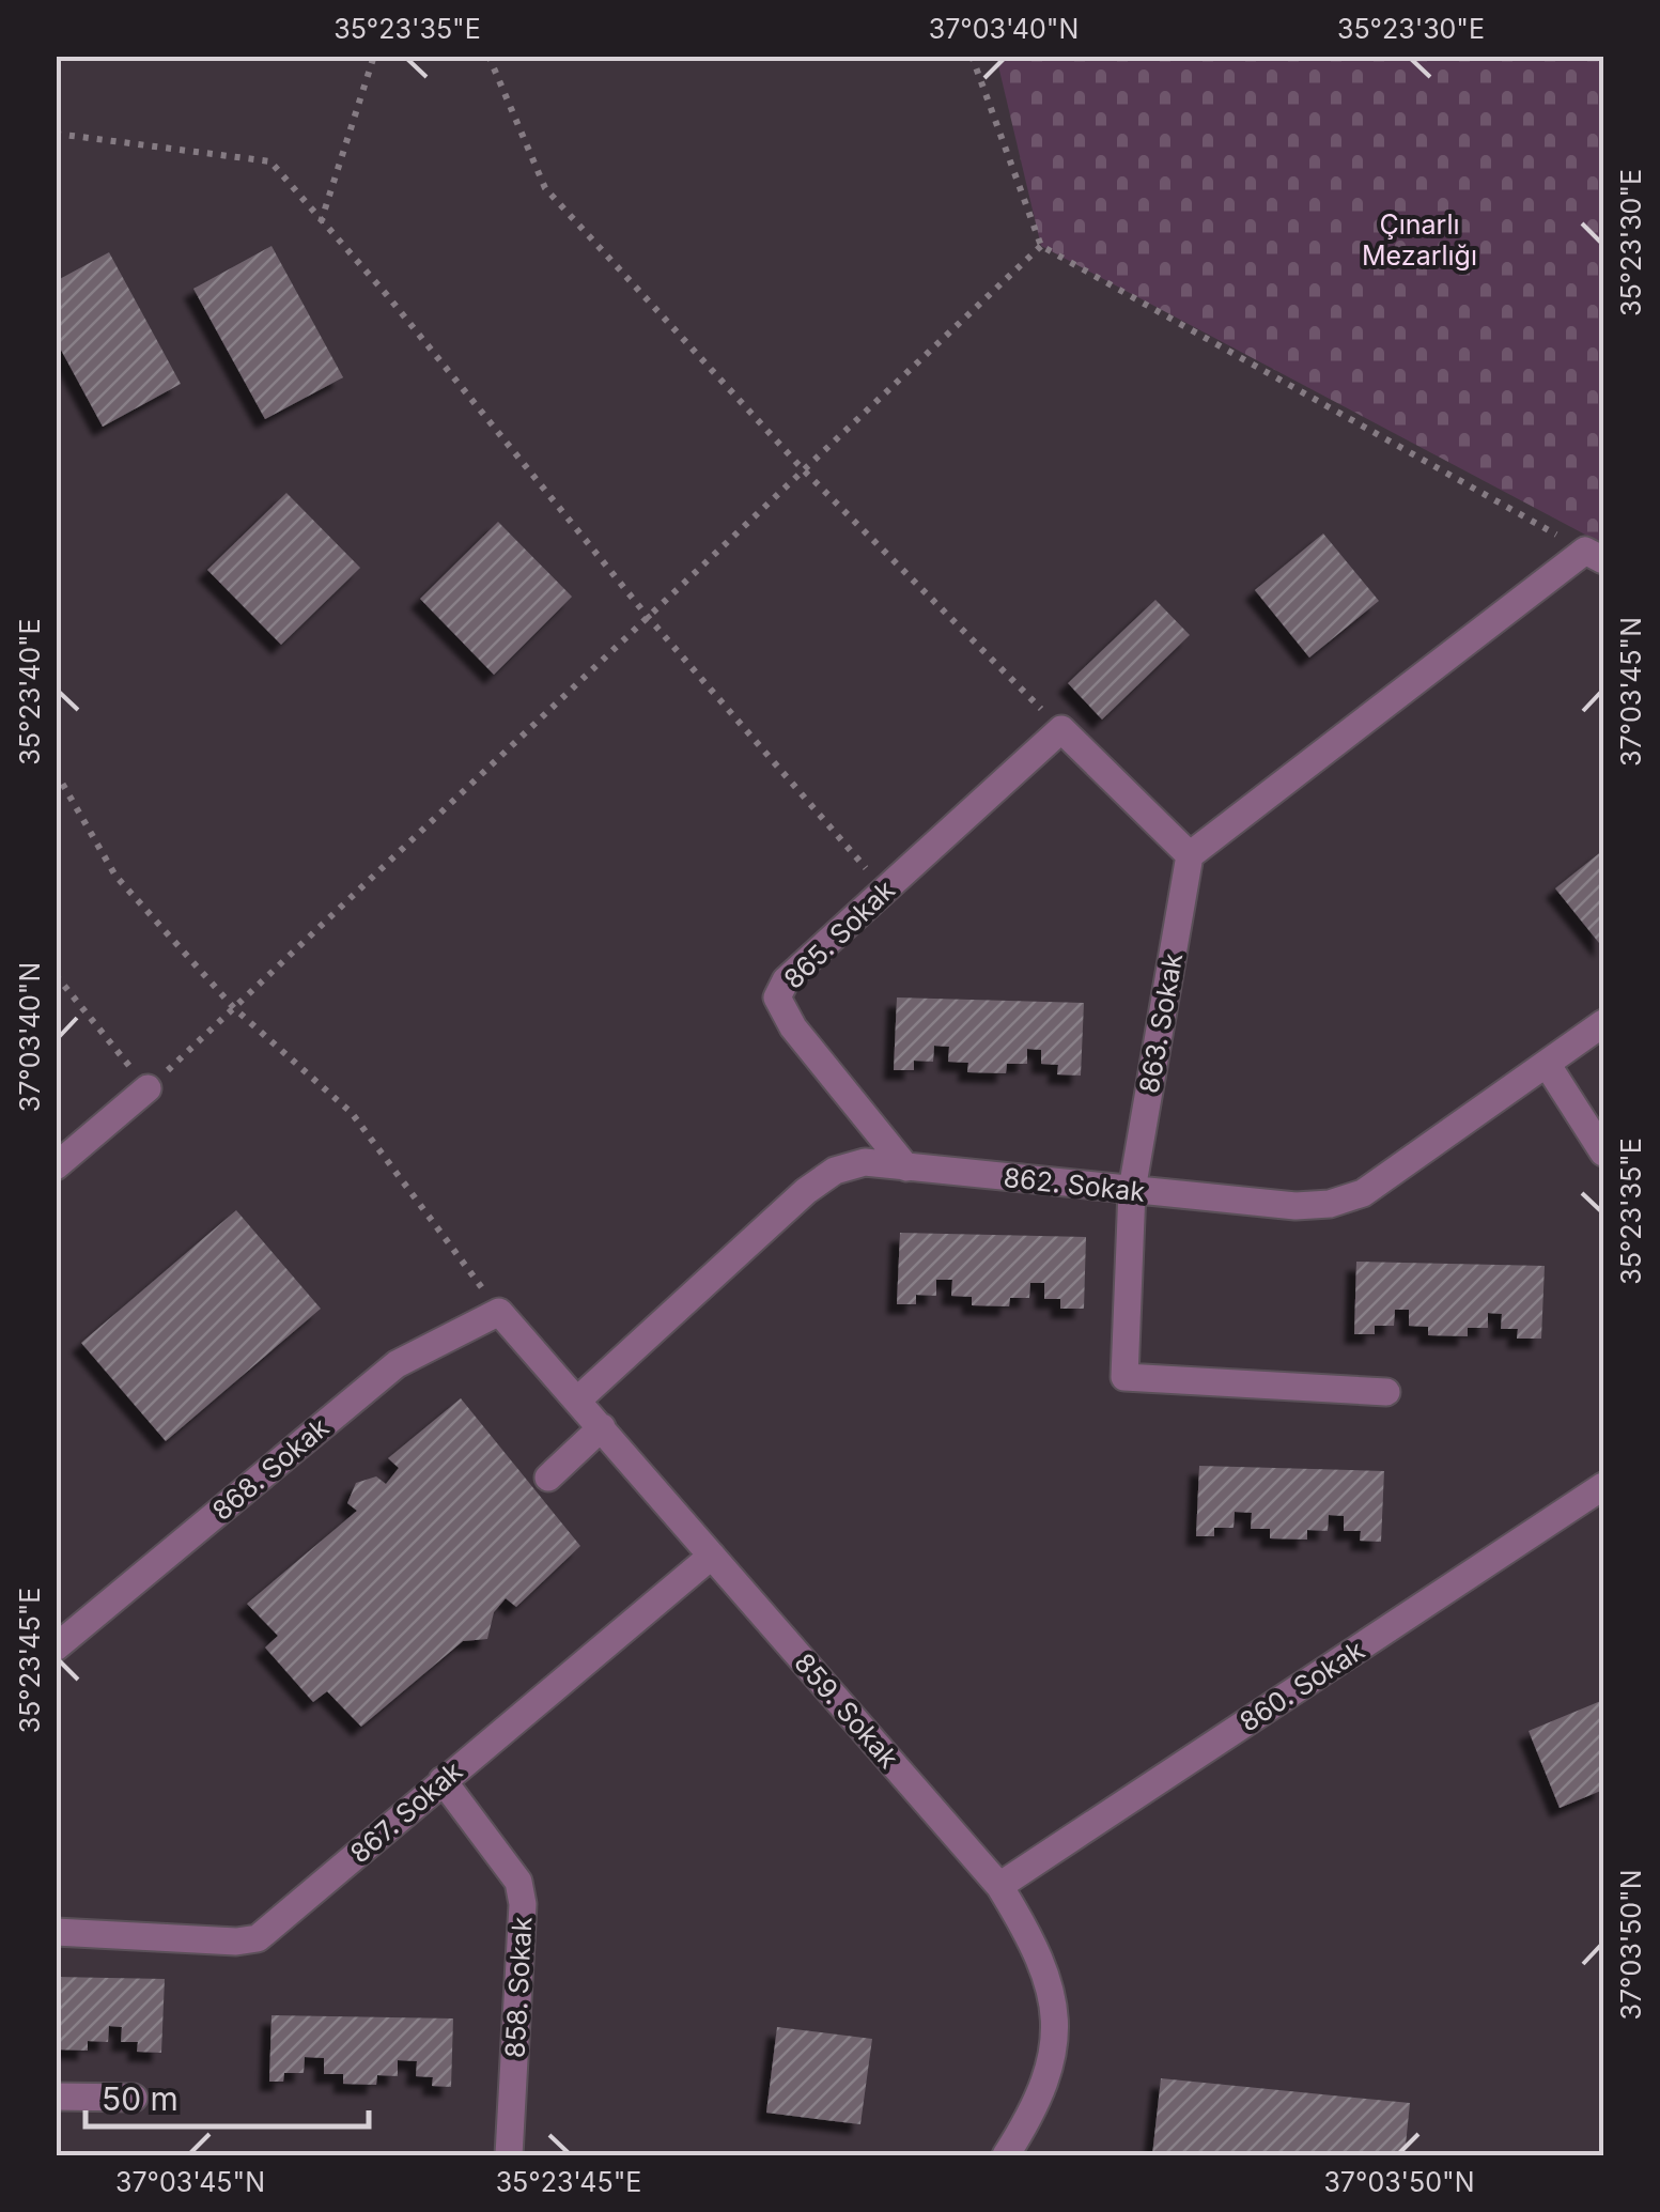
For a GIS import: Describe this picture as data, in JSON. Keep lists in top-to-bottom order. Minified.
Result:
{"streets":{"street":["865. Sokak","863. Sokak","862. Sokak","868. Sokak","860. Sokak","859. Sokak","867. Sokak","858. Sokak"]},"crossings":[["865. Sokak","862. Sokak"],["863. Sokak","862. Sokak"],["862. Sokak","859. Sokak"],["868. Sokak","859. Sokak"],["860. Sokak","859. Sokak"],["859. Sokak","867. Sokak"],["867. Sokak","858. Sokak"]],"parks":["Çınarlı Mezarlığı"],"scale_bar":"50 m","coordinates":["35°23'35\"E","37°03'40\"N","35°23'30\"E","35°23'40\"E","37°03'45\"N","35°23'45\"E","37°03'50\"N"]}
